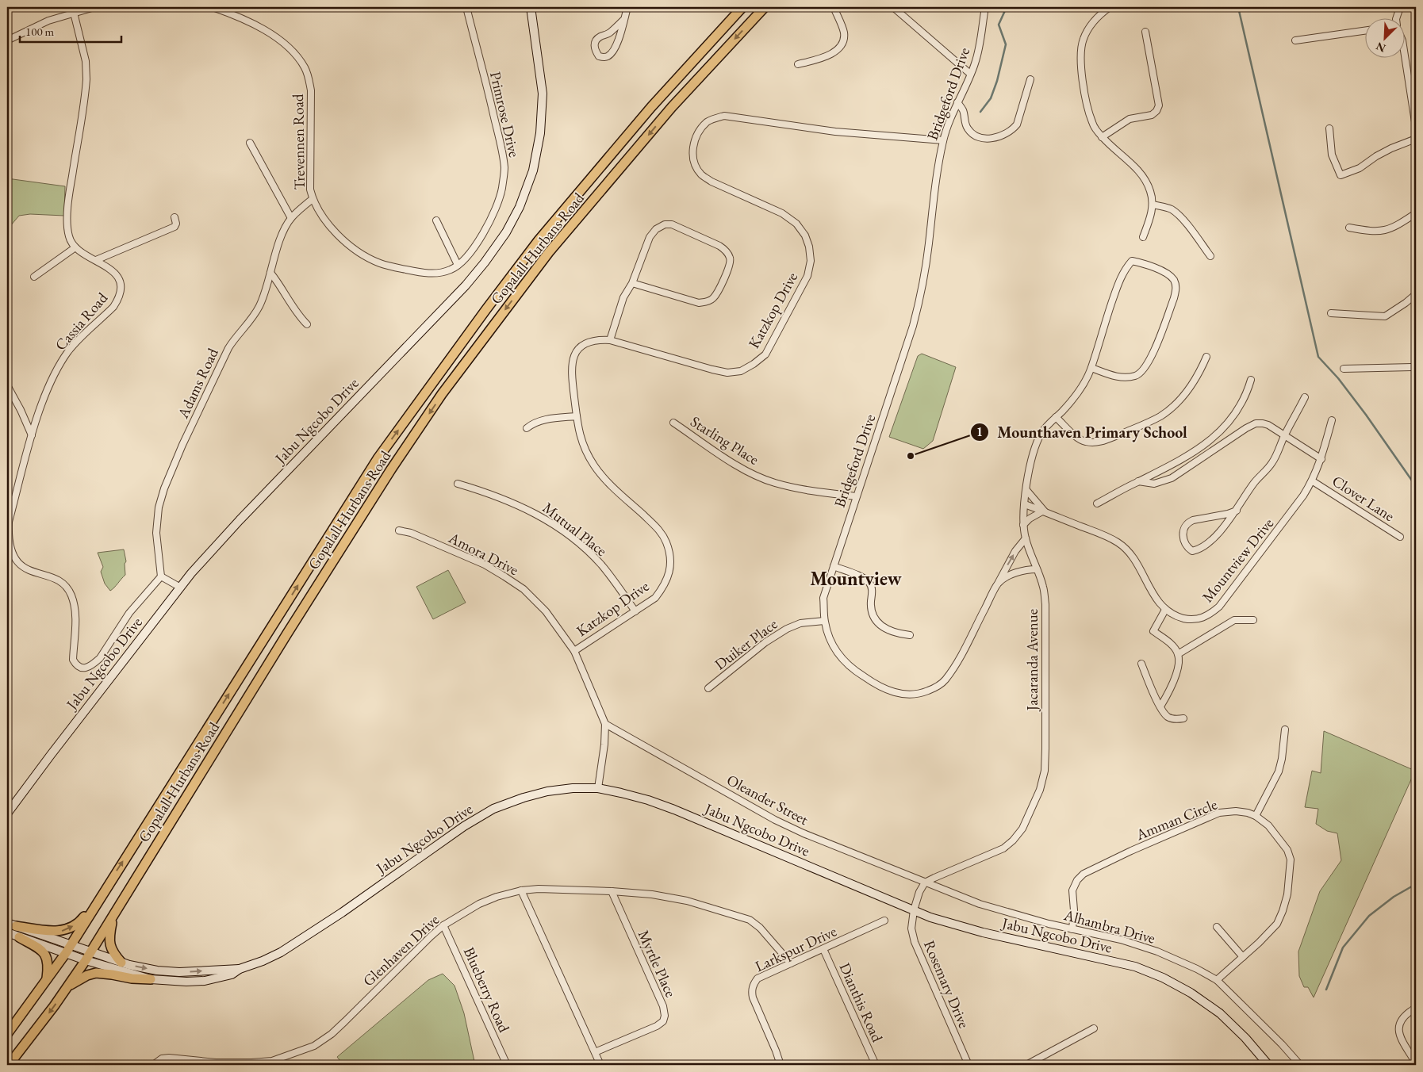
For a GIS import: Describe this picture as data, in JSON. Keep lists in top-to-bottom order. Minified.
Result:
{"streets":{"main road":["Gopalall Hurbans Road","Jabu Ngcobo Drive"],"street":["Bridgeford Drive","Primrose Drive","Trevennen Road","Katzkop Drive","Cassia Road","Adams Road","Starling Place","Clover Lane","Mutual Place","Amora Drive","Mountview Drive","Duiker Place","Jacaranda Avenue","Oleander Street","Amman Circle","Alhambra Drive","Larkspur Drive","Glenhaven Drive","Myrtle Place","Rosemary Drive","Blueberry Road","Dianthis Road"]},"crossings":[["Bridgeford Drive","Katzkop Drive"],["Bridgeford Drive","Starling Place"],["Bridgeford Drive","Duiker Place"],["Bridgeford Drive","Jacaranda Avenue"],["Primrose Drive","Trevennen Road"],["Trevennen Road","Adams Road"],["Gopalall Hurbans Road","Jabu Ngcobo Drive"],["Katzkop Drive","Mutual Place"],["Katzkop Drive","Amora Drive"],["Cassia Road","Adams Road"],["Jabu Ngcobo Drive","Amora Drive"],["Jabu Ngcobo Drive","Rosemary Drive"],["Clover Lane","Mountview Drive"],["Amora Drive","Oleander Street"],["Mountview Drive","Jacaranda Avenue"],["Jacaranda Avenue","Oleander Street"],["Jacaranda Avenue","Alhambra Drive"],["Oleander Street","Alhambra Drive"],["Amman Circle","Alhambra Drive"],["Larkspur Drive","Glenhaven Drive"],["Larkspur Drive","Dianthis Road"],["Glenhaven Drive","Myrtle Place"],["Glenhaven Drive","Blueberry Road"]],"districts":["Mountview"],"places":["Mounthaven Primary School"],"scale_bar":"100 m","north":"bottom left"}
